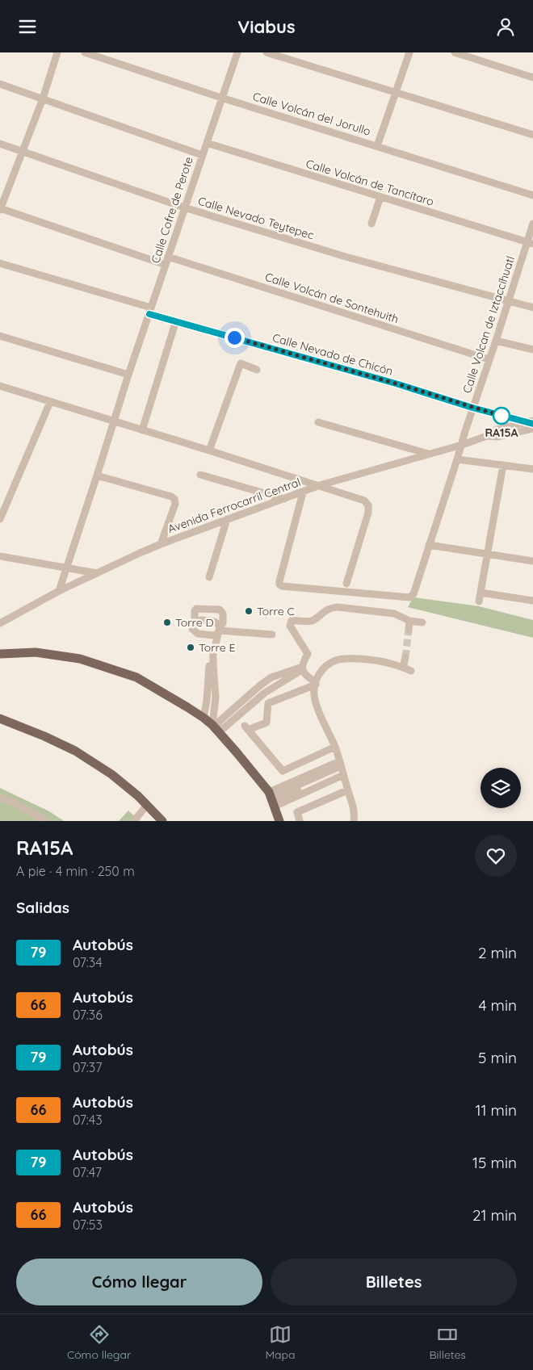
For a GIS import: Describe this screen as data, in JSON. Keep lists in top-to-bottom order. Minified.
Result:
{"streets":{"street":["Calle Volcán del Jorullo","Calle Volcán de Tancítaro","Calle Cofre de Perote","Calle Nevado Teytepec","Calle Volcán de Sontehuith","Calle Volcan de Iztaccíhuatl","Calle Nevado de Chicón","Avenida Ferrocarril Central"]},"crossings":[["Calle Volcán del Jorullo","Calle Cofre de Perote"],["Calle Volcán de Tancítaro","Calle Cofre de Perote"],["Calle Volcán de Tancítaro","Calle Volcan de Iztaccíhuatl"],["Calle Cofre de Perote","Calle Nevado Teytepec"],["Calle Cofre de Perote","Calle Volcán de Sontehuith"],["Calle Cofre de Perote","Calle Nevado de Chicón"],["Calle Cofre de Perote","Avenida Ferrocarril Central"],["Calle Nevado Teytepec","Calle Volcan de Iztaccíhuatl"],["Calle Volcán de Sontehuith","Calle Volcan de Iztaccíhuatl"],["Calle Volcan de Iztaccíhuatl","Calle Nevado de Chicón"],["Calle Volcan de Iztaccíhuatl","Avenida Ferrocarril Central"],["Calle Nevado de Chicón","Avenida Ferrocarril Central"]],"places":["RA15A","Torre C","Torre D","Torre E"],"lines":["bus line 79"],"page":{"header":"Viabus","heading":[["RA15A","A pie · 4 min · 250 m"],"Salidas"],"list":[{"mark":"79","name":"Autobús","note":"07:34","value":"2 min"},{"mark":"66","name":"Autobús","note":"07:36","value":"4 min"},{"mark":"79","name":"Autobús","note":"07:37","value":"5 min"},{"mark":"66","name":"Autobús","note":"07:43","value":"11 min"},{"mark":"79","name":"Autobús","note":"07:47","value":"15 min"},{"mark":"66","name":"Autobús","note":"07:53","value":"21 min"}],"buttons":["Cómo llegar","Billetes"],"tabs":["Cómo llegar","Mapa","Billetes"]}}
